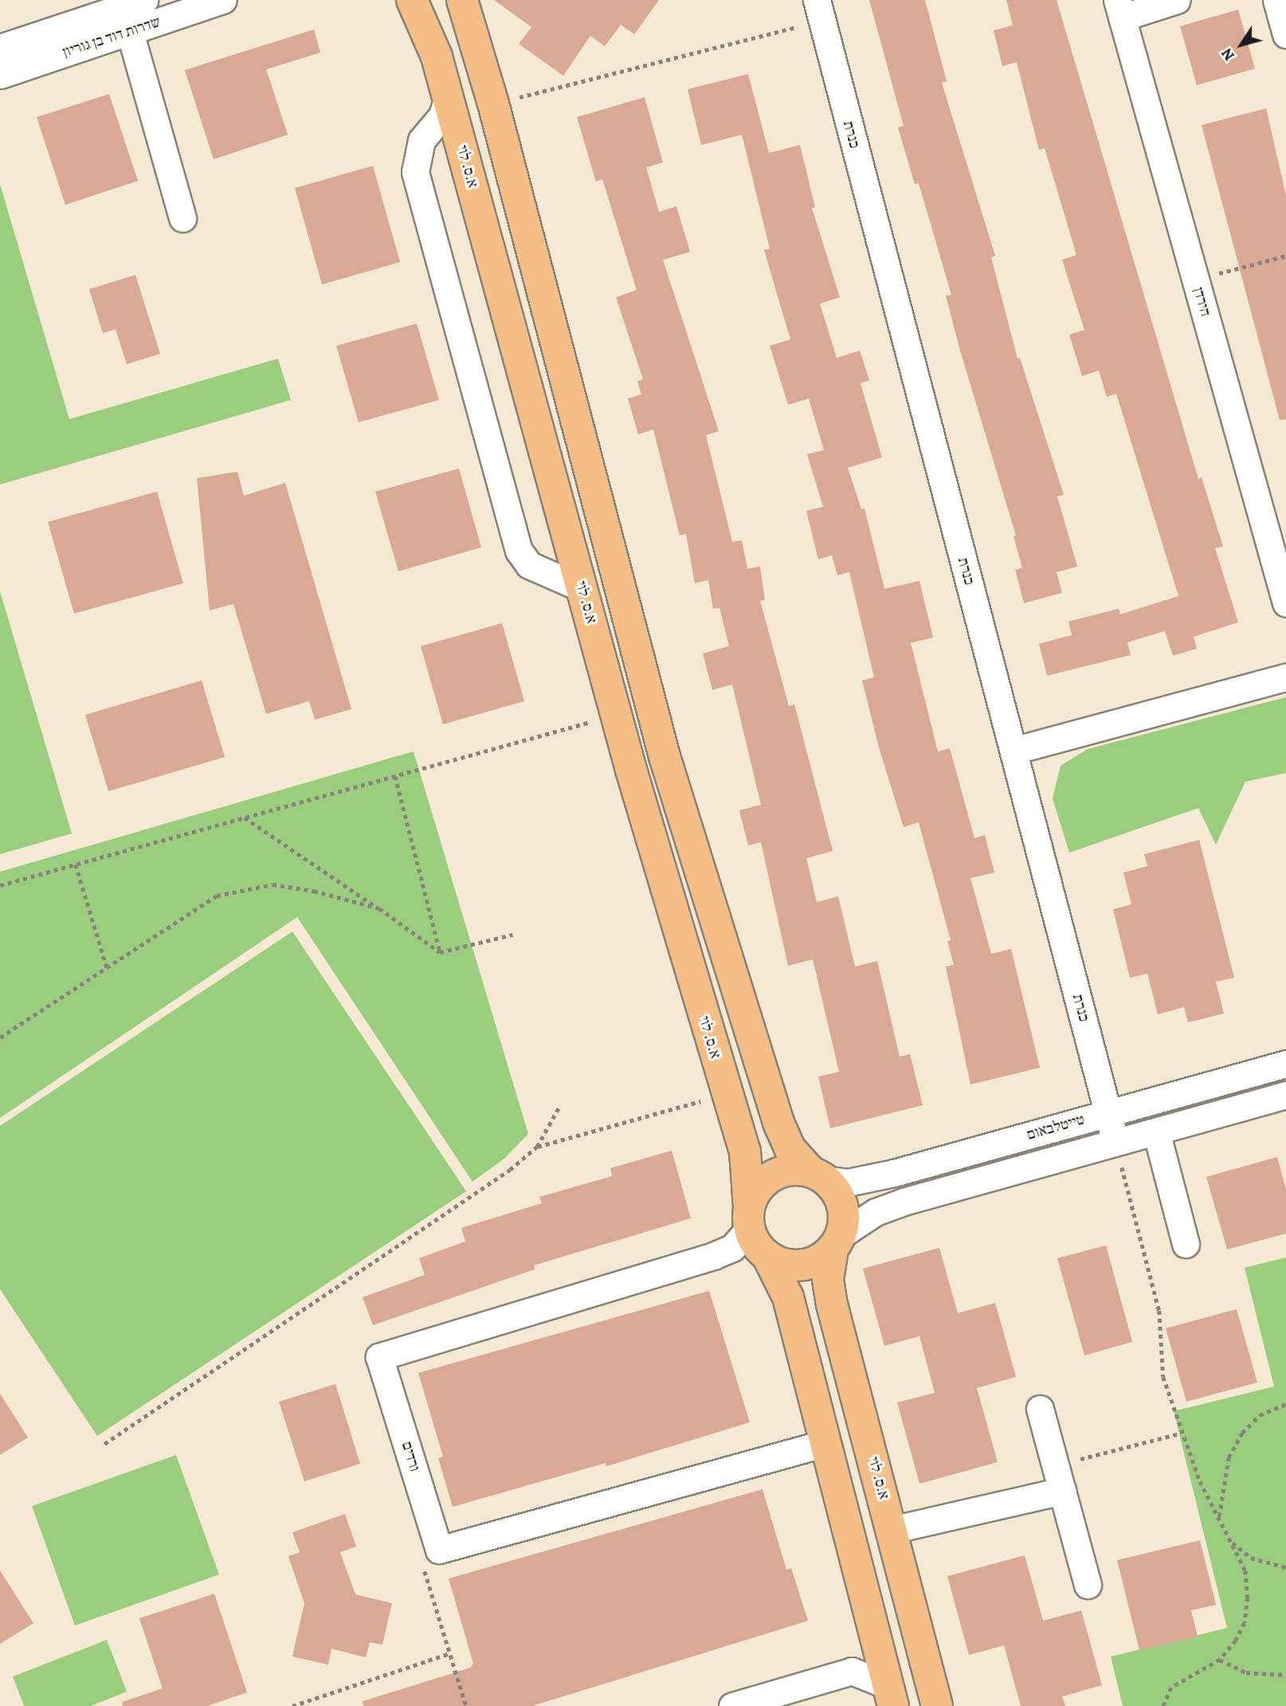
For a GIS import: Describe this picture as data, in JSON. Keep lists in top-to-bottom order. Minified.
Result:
{"streets":{"main road":["א.ס. לוי"],"street":["שדרות דוד בן גוריון","כנרת","הירדן","טייטלבאום","ורדים"]},"crossings":[["כנרת","טייטלבאום"],["א.ס. לוי","טייטלבאום"],["א.ס. לוי","ורדים"],["טייטלבאום","ורדים"]],"north":"bottom left"}
